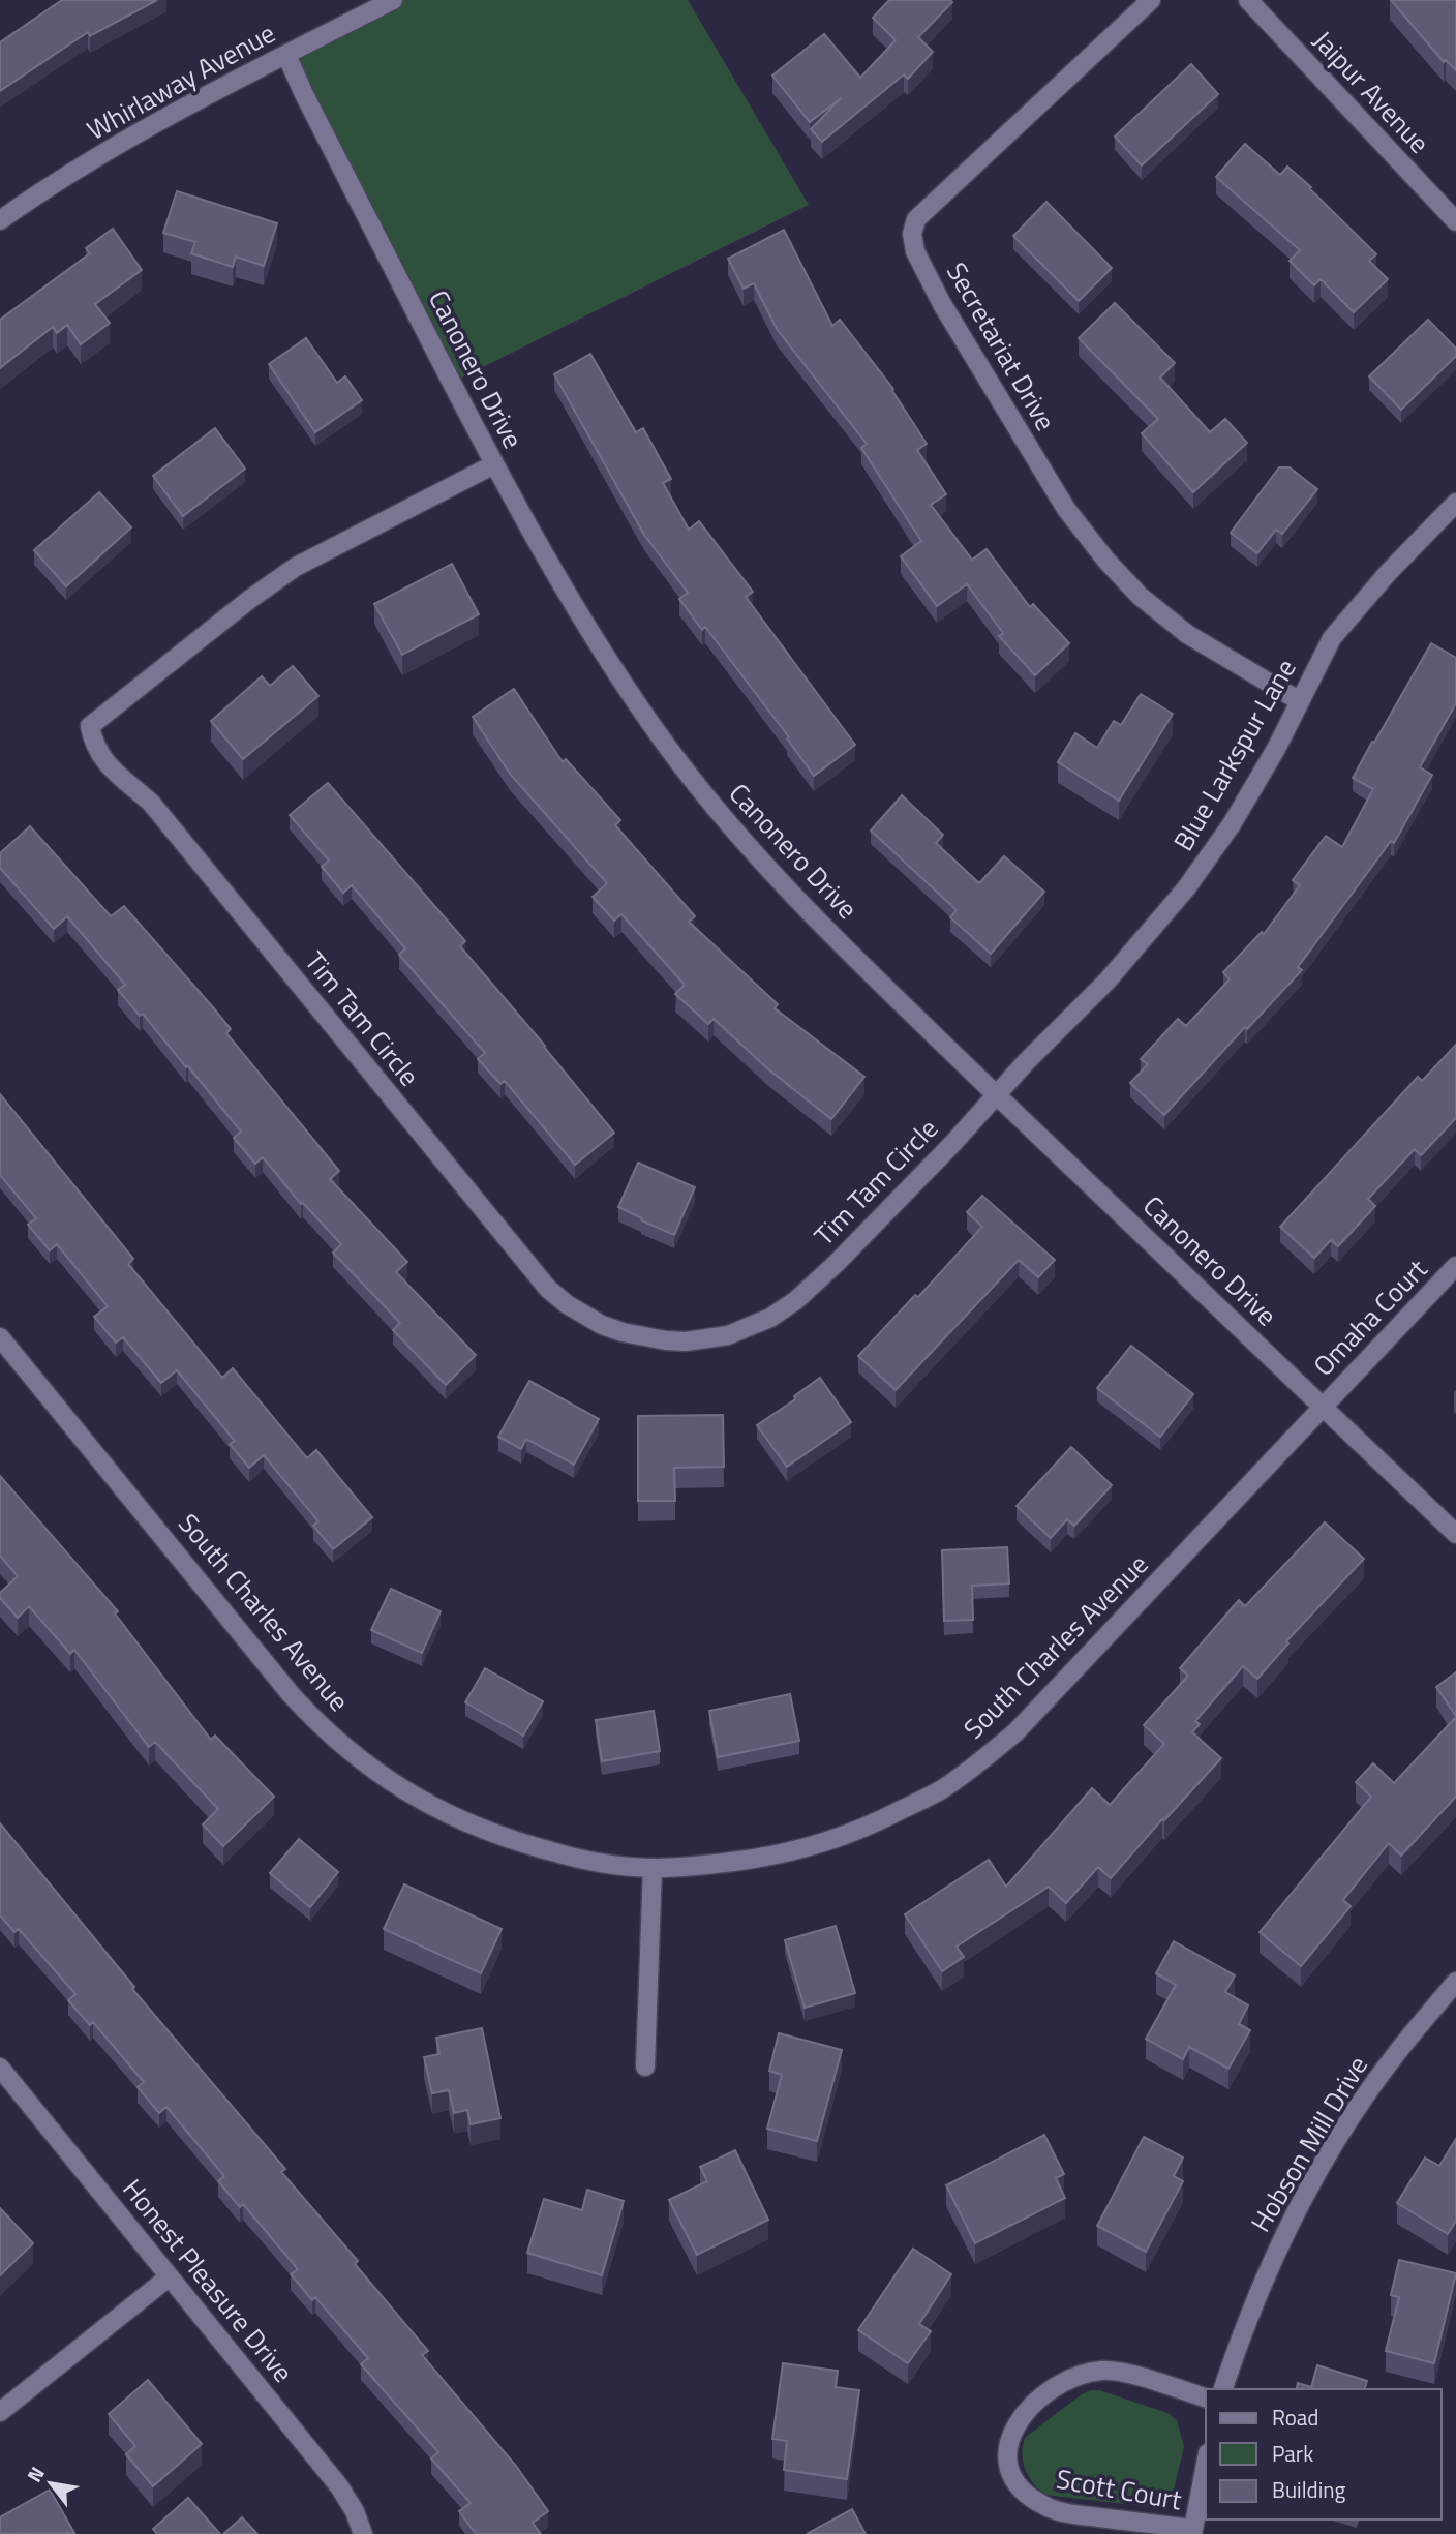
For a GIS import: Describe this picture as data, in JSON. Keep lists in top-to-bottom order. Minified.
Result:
{"streets":{"street":["Whirlaway Avenue","Jaipur Avenue","Secretariat Drive","Canonero Drive","Blue Larkspur Lane","Tim Tam Circle","Omaha Court","South Charles Avenue","Hobson Mill Drive","Honest Pleasure Drive","Scott Court"]},"crossings":[["Whirlaway Avenue","Canonero Drive"],["Secretariat Drive","Blue Larkspur Lane"],["Canonero Drive","Blue Larkspur Lane"],["Canonero Drive","Tim Tam Circle"],["Canonero Drive","Omaha Court"],["Canonero Drive","South Charles Avenue"],["Blue Larkspur Lane","Tim Tam Circle"],["Omaha Court","South Charles Avenue"]],"legend":["Road","Park","Building"],"north":"top left"}
